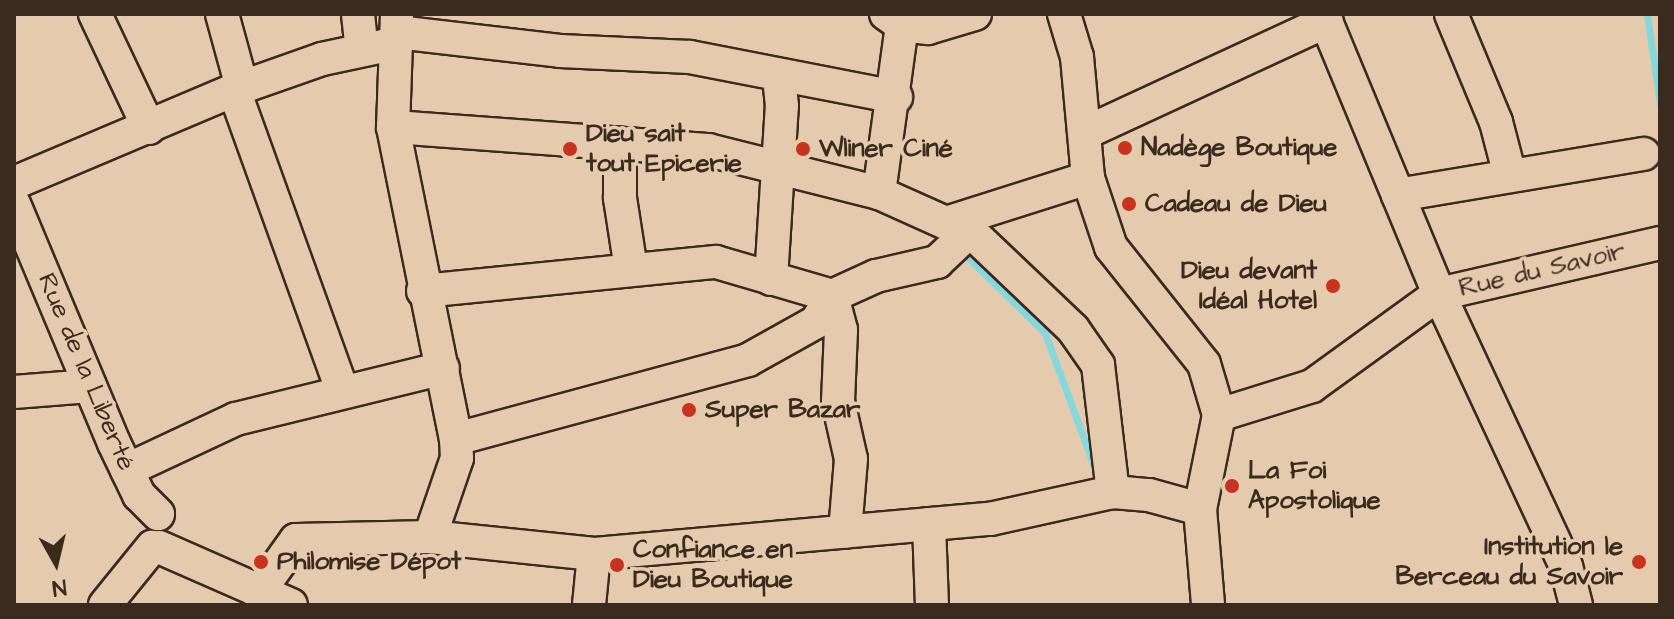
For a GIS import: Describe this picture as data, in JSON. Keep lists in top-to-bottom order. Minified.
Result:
{"streets":{"street":["Rue du Savoir","Rue de la Liberté"]},"places":["Nadège Boutique","Dieu sait tout Epicerie","Wliner Ciné","Cadeau de Dieu","Dieu devant Idéal Hotel","Super Bazar","La Foi Apostolique","Philomise Dépot","Institution le Berceau du Savoir","Confiance en Dieu Boutique"],"north":"bottom"}
